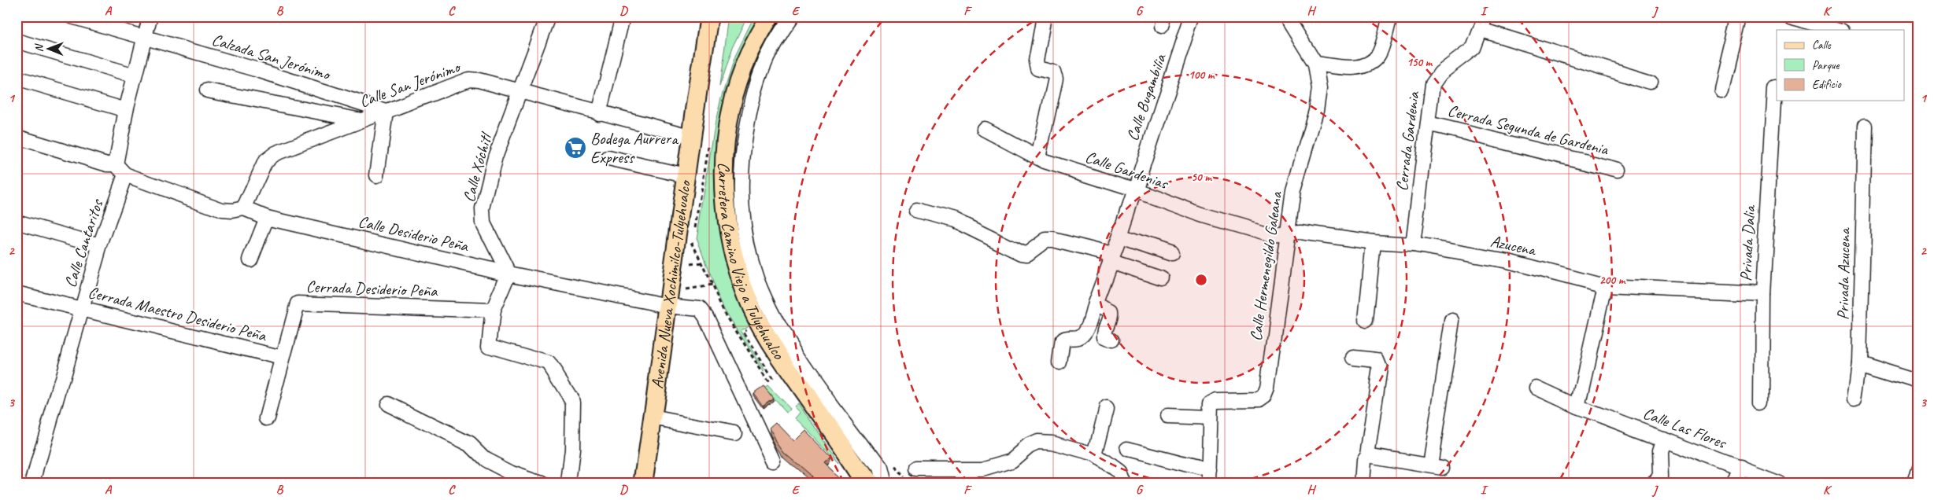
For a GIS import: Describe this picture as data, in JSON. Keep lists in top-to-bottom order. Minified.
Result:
{"streets":{"main road":["Carretera Camino Viejo a Tulyehualco","Avenida Nueva Xochimilco-Tulyehualco"],"street":["Calzada San Jerónimo","Calle San Jerónimo","Calle Bugambilia","Cerrada Segunda de Gardenia","Cerrada Gardenia","Calle Xóchitl","Calle Gardenias","Calle Desiderio Peña","Calle Cantaritos","Privada Dalia","Azucena","Calle Hermenegildo Galeana","Privada Azucena","Cerrada Desiderio Peña","Cerrada Maestro Desiderio Peña","Calle Las Flores"]},"crossings":[["Calzada San Jerónimo","Calle San Jerónimo"],["Calle San Jerónimo","Calle Xóchitl"],["Calle San Jerónimo","Calle Desiderio Peña"],["Calle San Jerónimo","Avenida Nueva Xochimilco-Tulyehualco"],["Calle Bugambilia","Calle Gardenias"],["Cerrada Segunda de Gardenia","Cerrada Gardenia"],["Cerrada Gardenia","Calle Gardenias"],["Cerrada Gardenia","Azucena"],["Calle Xóchitl","Calle Desiderio Peña"],["Calle Gardenias","Azucena"],["Calle Gardenias","Calle Hermenegildo Galeana"],["Calle Desiderio Peña","Calle Cantaritos"],["Calle Desiderio Peña","Avenida Nueva Xochimilco-Tulyehualco"],["Calle Cantaritos","Cerrada Maestro Desiderio Peña"],["Privada Dalia","Azucena"],["Cerrada Desiderio Peña","Cerrada Maestro Desiderio Peña"]],"places":{"supermarket":["Bodega Aurrera Express"]},"legend":["Calle","Parque","Edificio"],"north":"left","grid":{"columns":["A","B","C","D","E","F","G","H","I","J","K"],"rows":["1","2","3"]},"rings":["150 m","100 m","50 m","200 m"]}
